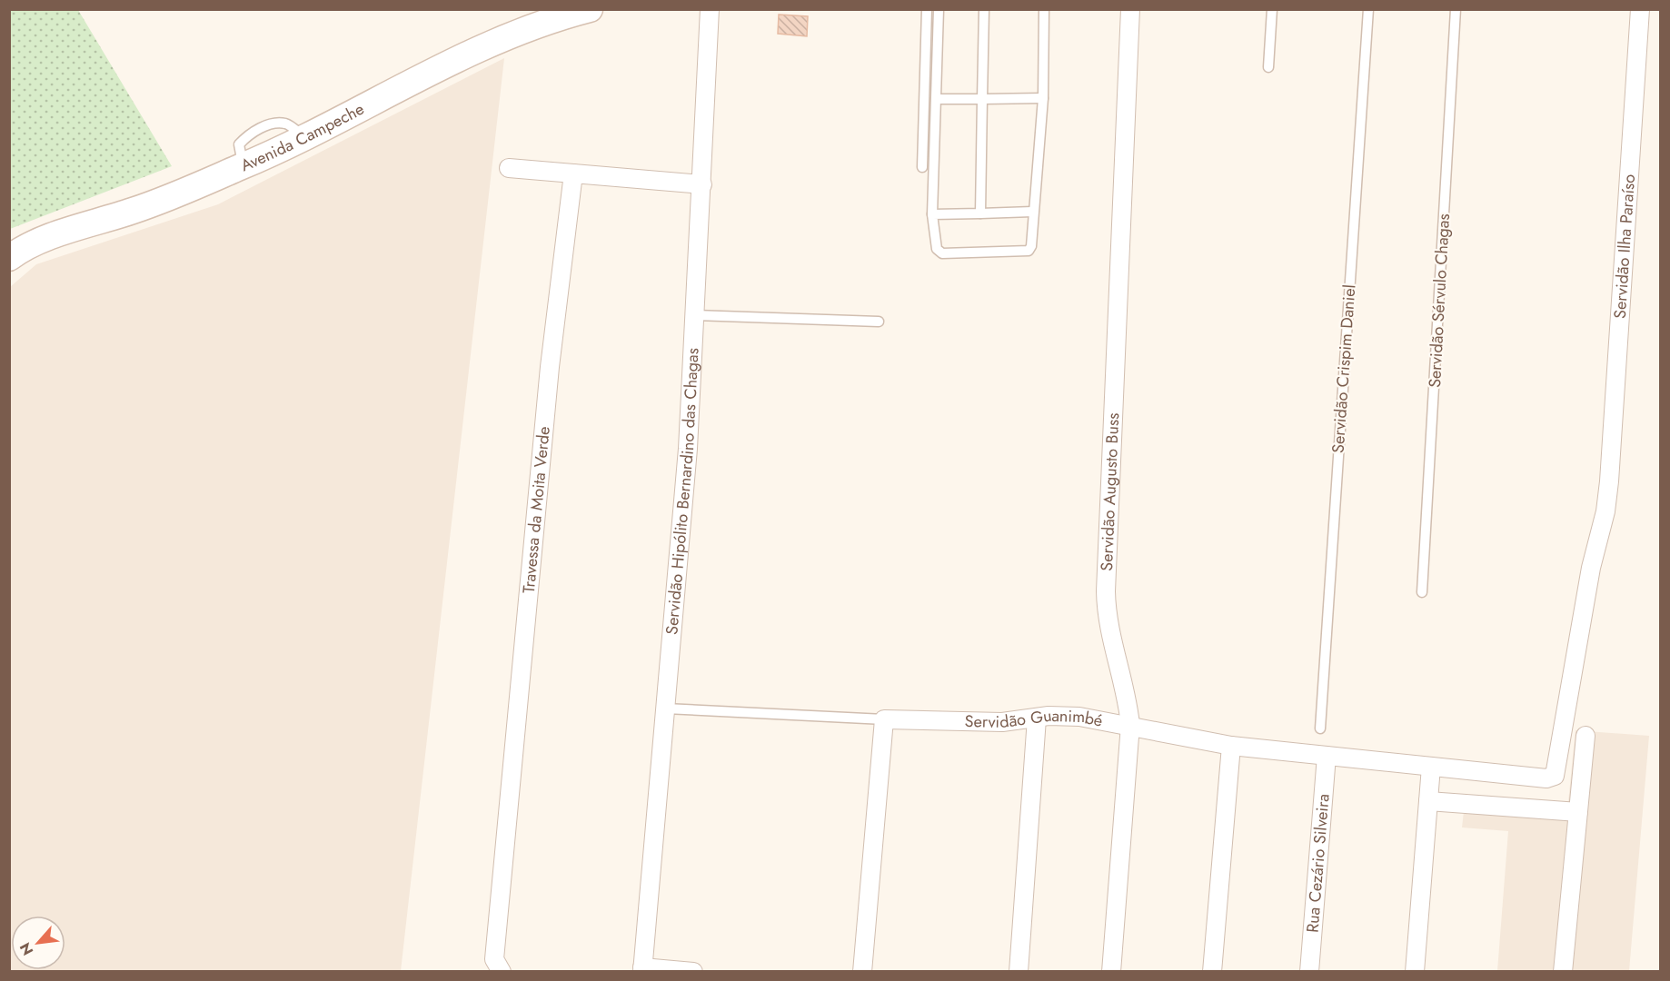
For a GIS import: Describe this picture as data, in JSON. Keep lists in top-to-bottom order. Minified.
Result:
{"streets":{"main road":["Avenida Campeche"],"street":["Servidão Ilha Paraíso","Servidão Hipólito Bernardino das Chagas","Servidão Augusto Buss","Travessa da Moita Verde","Servidão Guanimbé","Rua Cezário Silveira"],"lane":["Servidão Sérvulo Chagas","Servidão Crispim Daniel"]},"crossings":[["Servidão Ilha Paraíso","Servidão Guanimbé"],["Servidão Augusto Buss","Servidão Guanimbé"],["Servidão Guanimbé","Rua Cezário Silveira"]],"north":"bottom left"}
